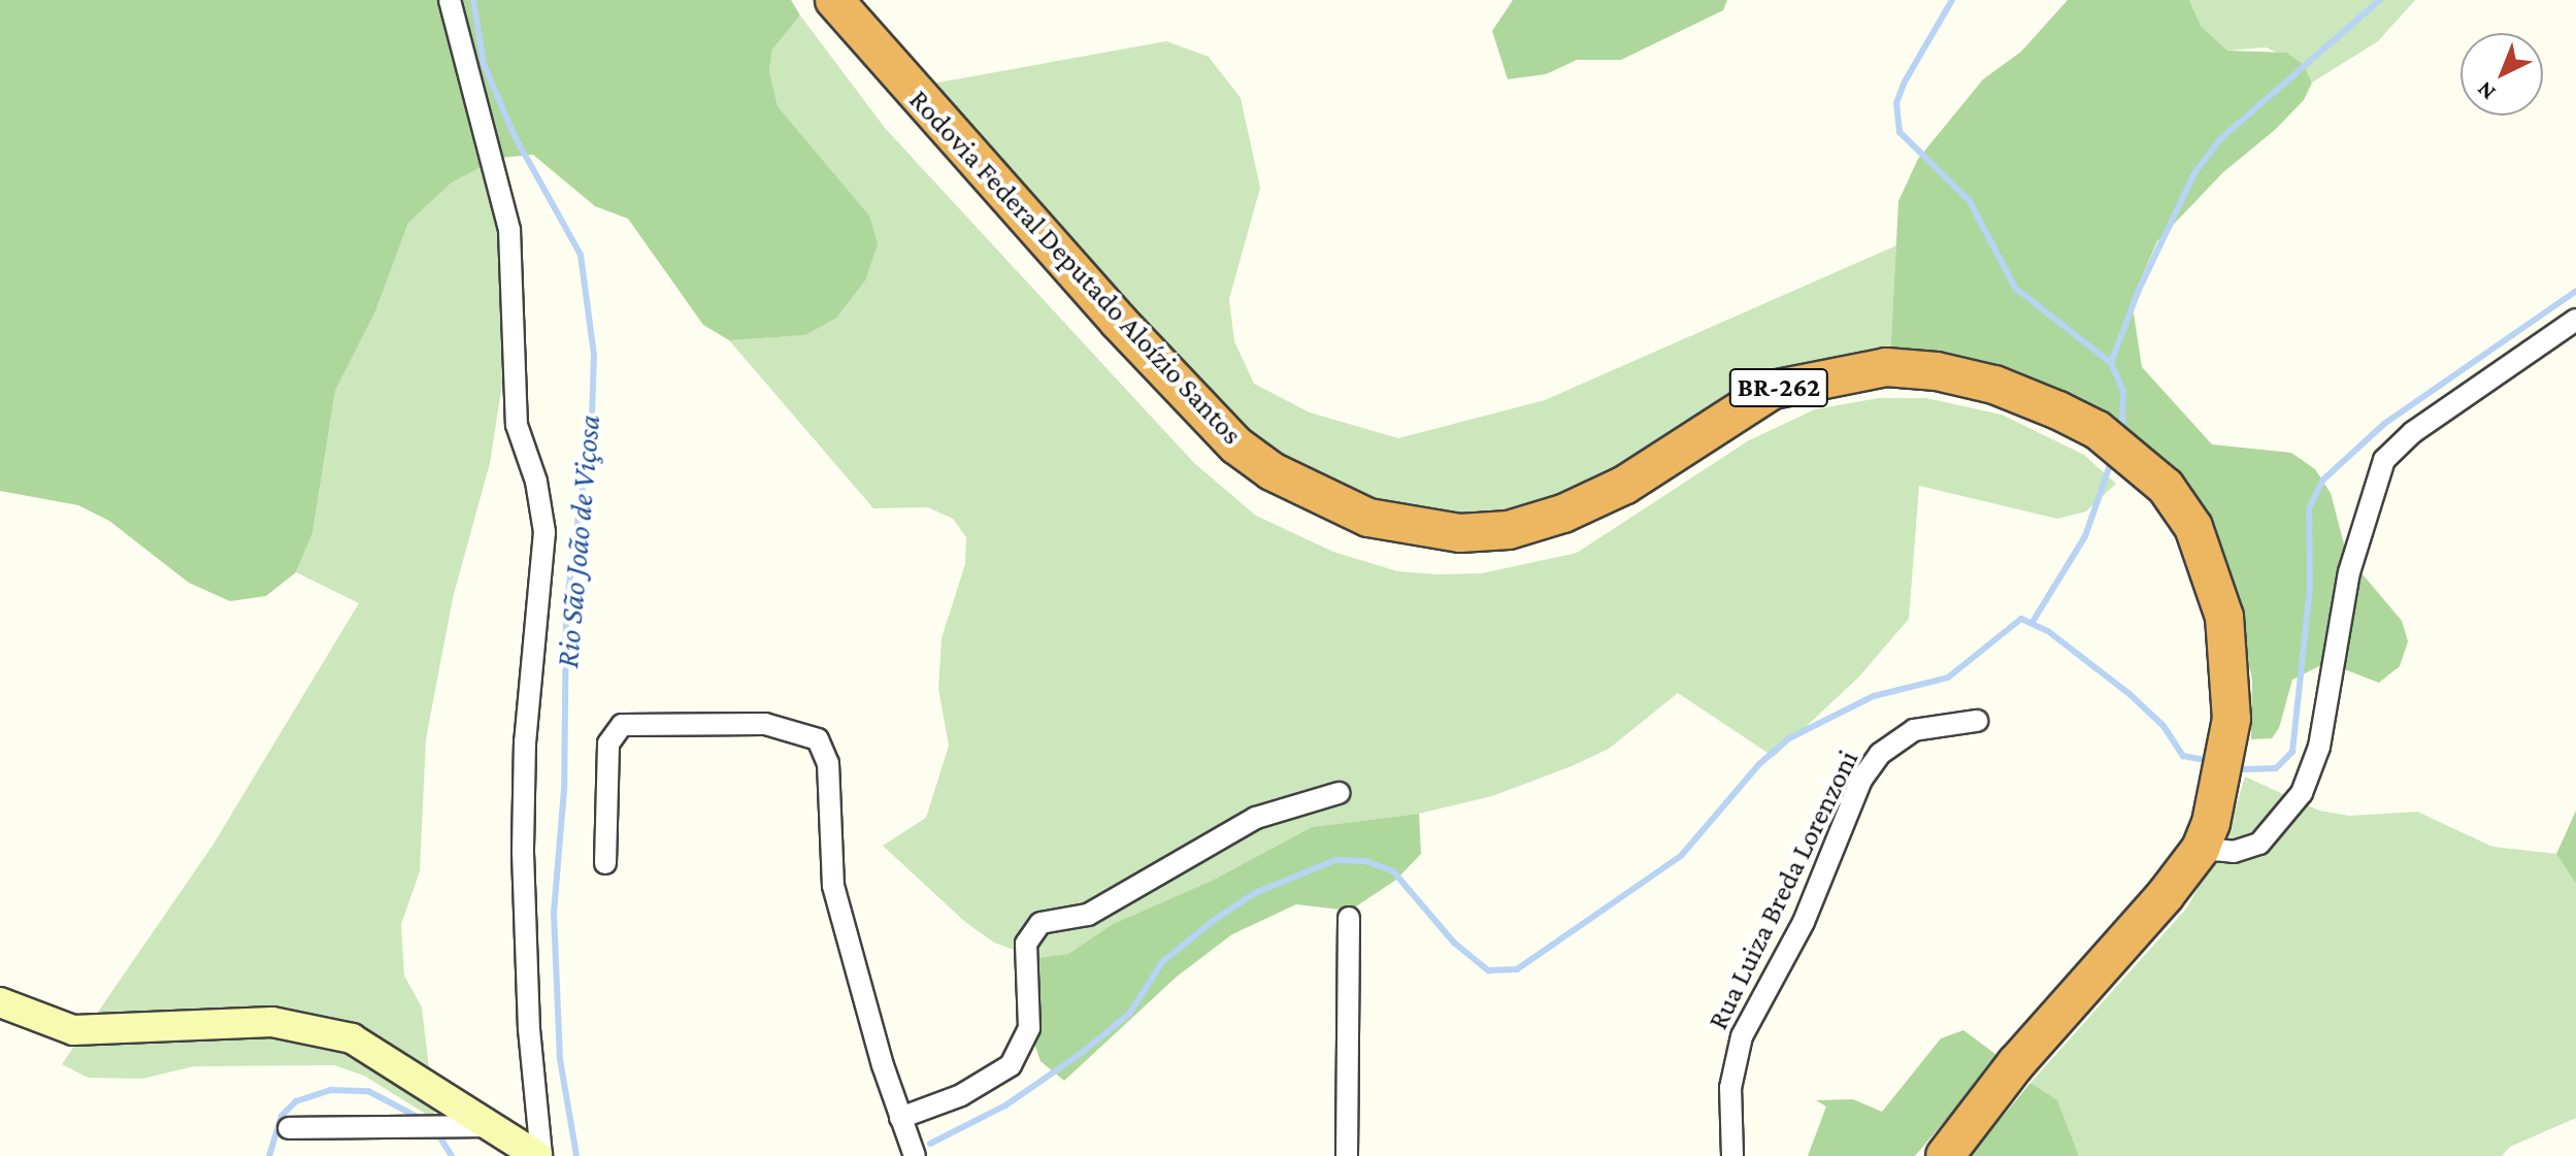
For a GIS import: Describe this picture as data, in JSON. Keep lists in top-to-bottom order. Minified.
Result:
{"streets":{"highway":["Rodovia Federal Deputado Aloízio Santos","BR-262"],"street":["Rua Luiza Breda Lorenzoni"]},"water":["Rio São João de Viçosa"],"north":"bottom left"}
